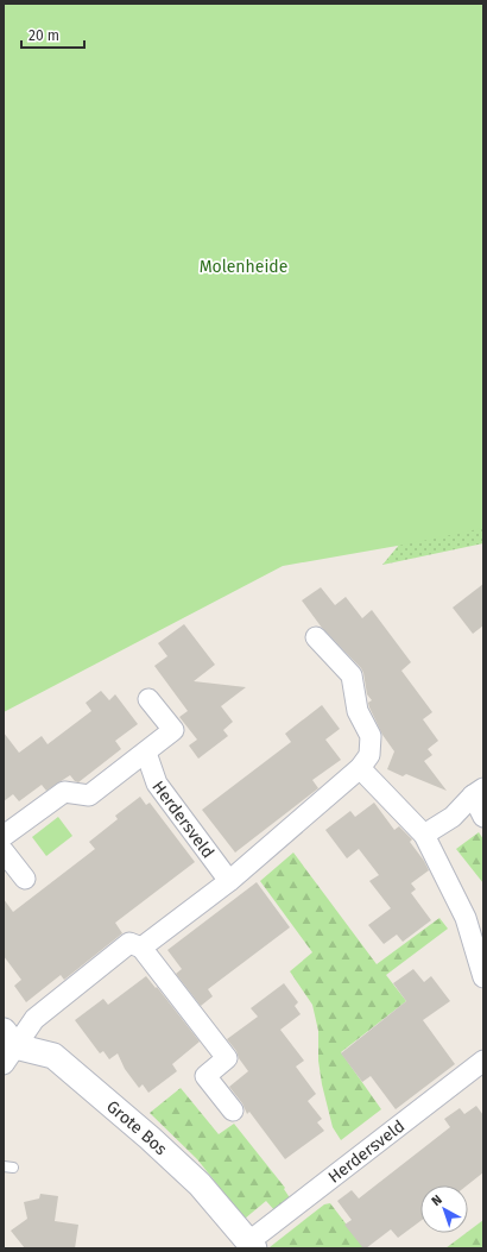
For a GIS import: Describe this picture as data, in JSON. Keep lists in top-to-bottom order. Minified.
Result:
{"streets":{"street":["Herdersveld","Grote Bos"]},"crossings":[["Herdersveld","Grote Bos"]],"parks":["Molenheide"],"scale_bar":"20 m","north":"top left"}
